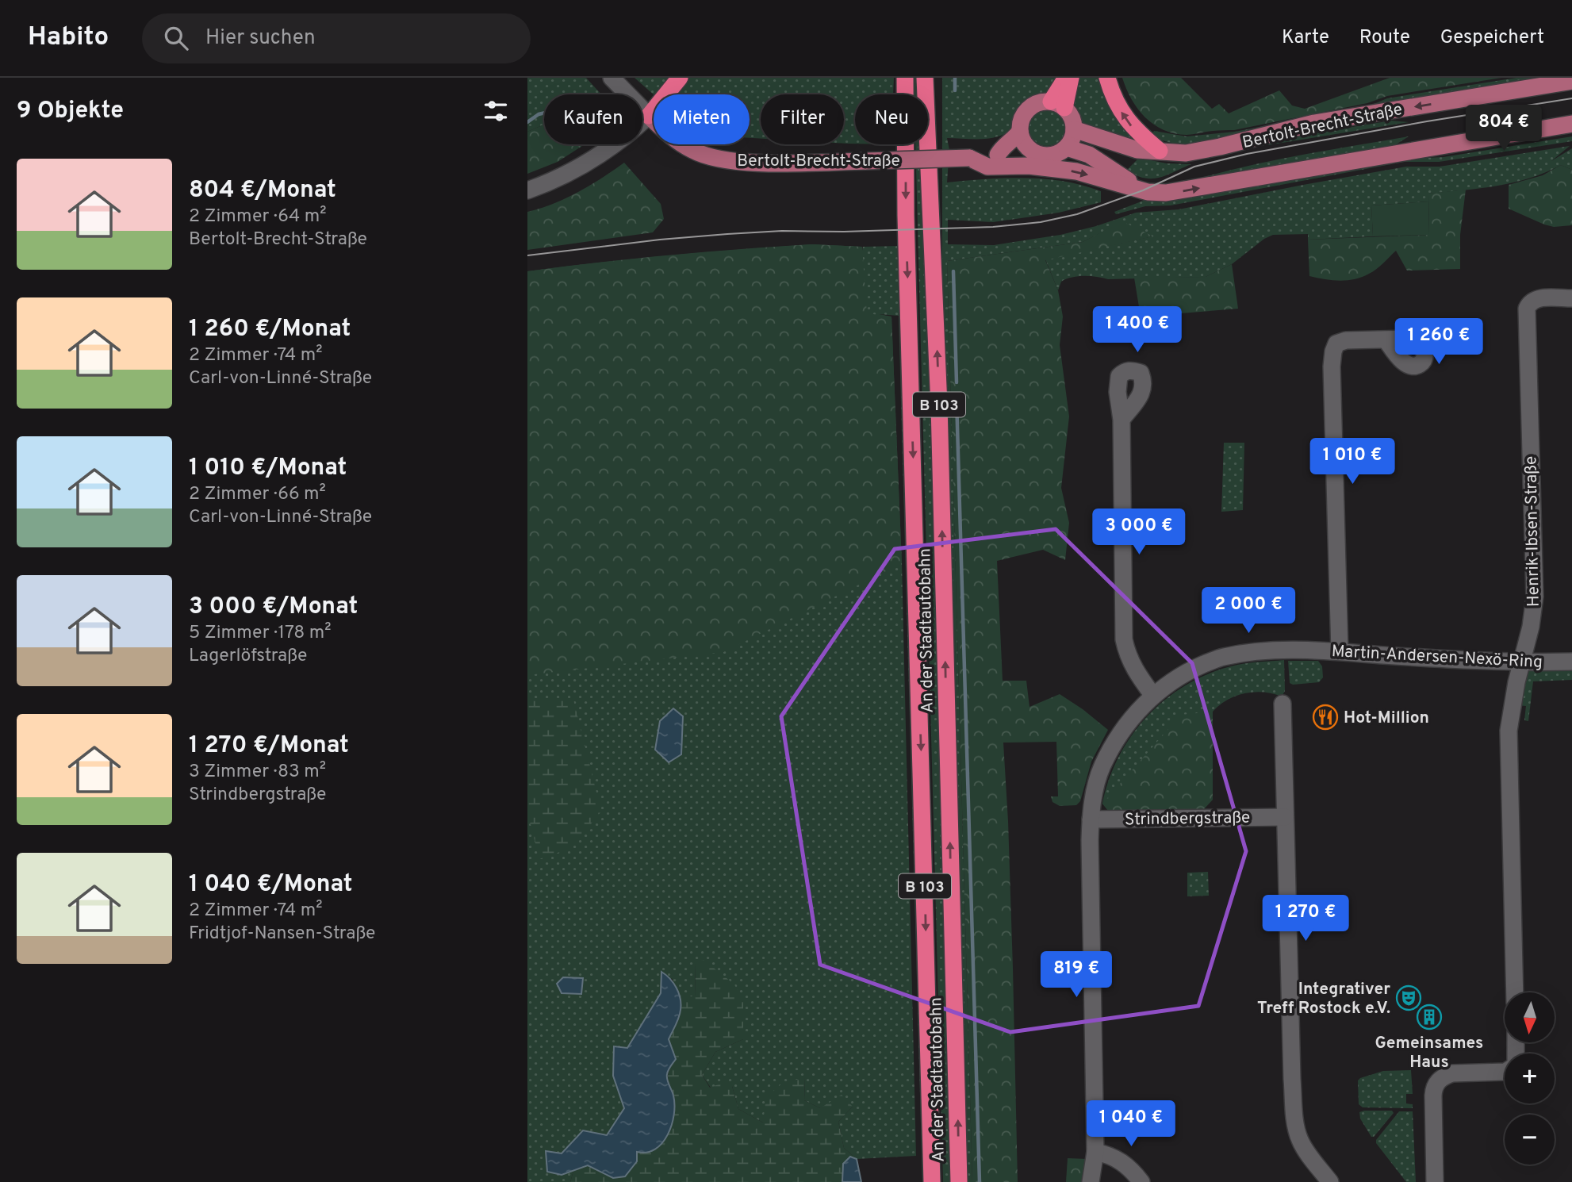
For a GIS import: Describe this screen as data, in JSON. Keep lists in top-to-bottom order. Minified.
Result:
{"streets":{"highway":["B 103","An der Stadtautobahn"],"main road":["Bertolt-Brecht-Straße"],"street":["Henrik-Ibsen-Straße","Martin-Andersen-Nexö-Ring","Strindbergstraße"]},"crossings":[["Henrik-Ibsen-Straße","Martin-Andersen-Nexö-Ring"],["Martin-Andersen-Nexö-Ring","Strindbergstraße"]],"places":{"restaurant":["Hot-Million"],"theatre":["Integrativer Treff Rostock e.V."],"building":["Gemeinsames Haus"]},"north":"bottom","page":{"header":"Habito","search":"Hier suchen","nav":["Karte","Route","Gespeichert"],"heading":"9 Objekte","chip":["Kaufen","Mieten","Filter","Neu"],"price":["804 €","1 400 €","1 260 €","1 010 €","3 000 €","2 000 €","1 270 €","819 €","1 040 €"],"list":[{"name":"804 €/Monat","note":"2 Zimmer · 64 m² · Bertolt-Brecht-Straße"},{"name":"1 260 €/Monat","note":"2 Zimmer · 74 m² · Carl-von-Linné-Straße"},{"name":"1 010 €/Monat","note":"2 Zimmer · 66 m² · Carl-von-Linné-Straße"},{"name":"3 000 €/Monat","note":"5 Zimmer · 178 m² · Lagerlöfstraße"},{"name":"1 270 €/Monat","note":"3 Zimmer · 83 m² · Strindbergstraße"},{"name":"1 040 €/Monat","note":"2 Zimmer · 74 m² · Fridtjof-Nansen-Straße"}],"map_buttons":["+","−"]}}
